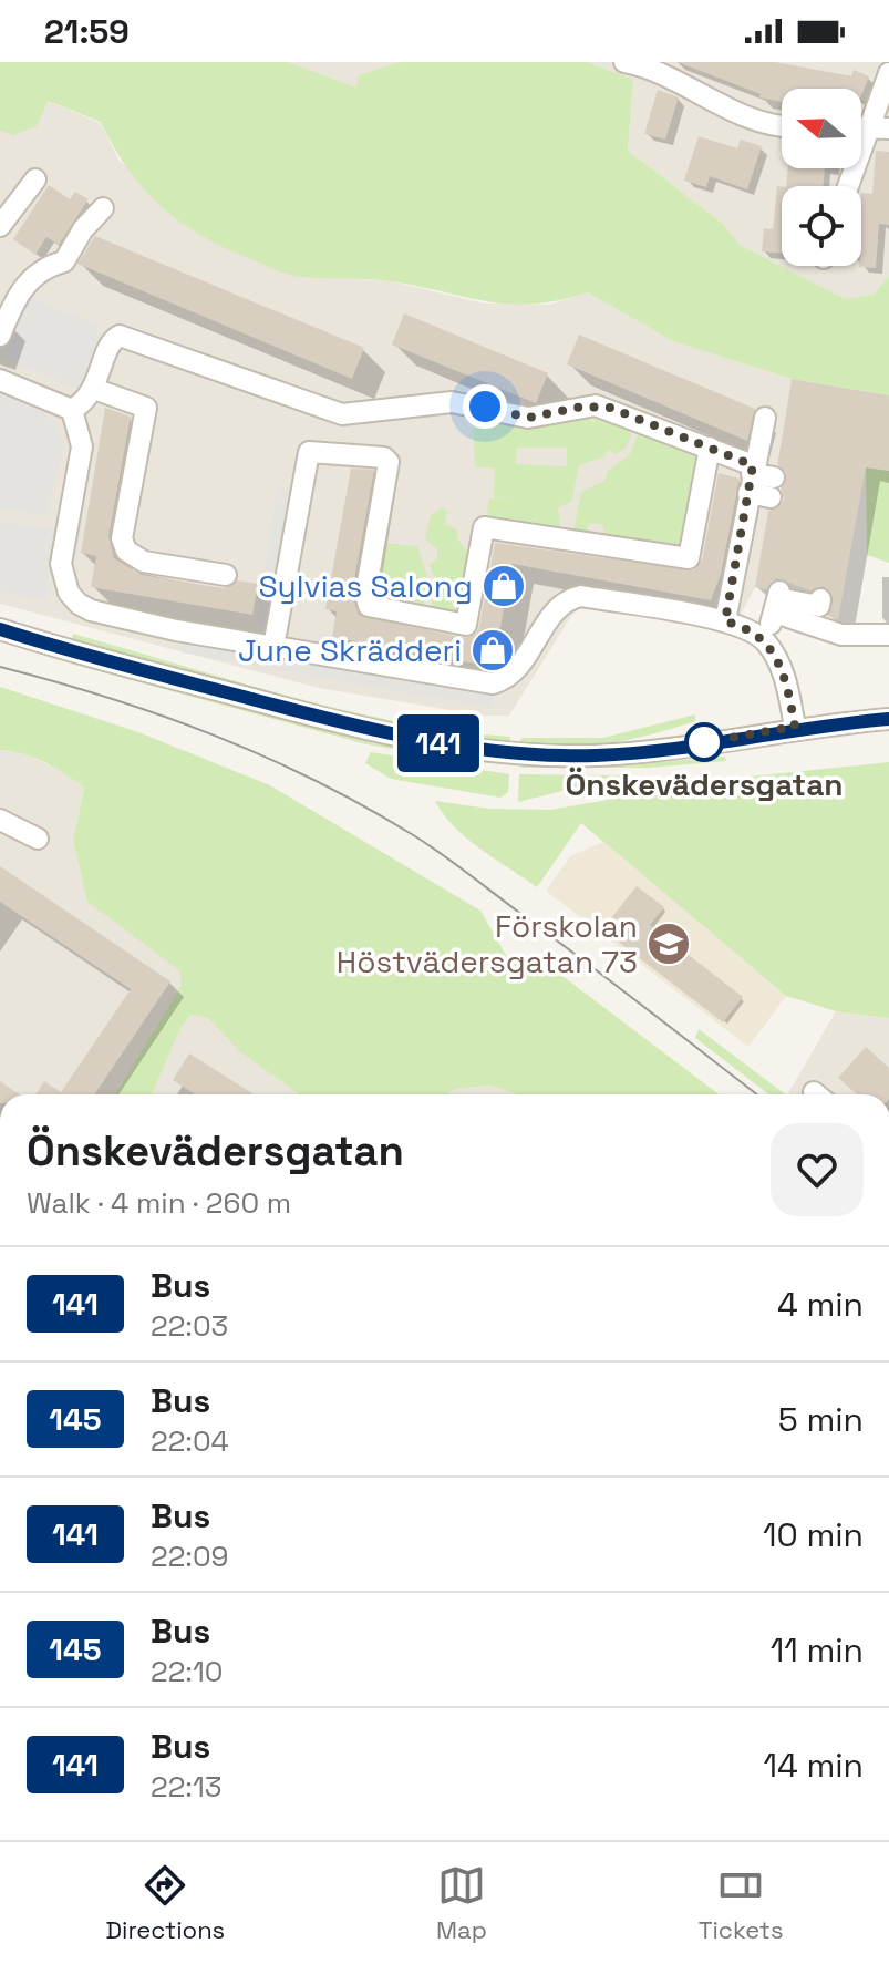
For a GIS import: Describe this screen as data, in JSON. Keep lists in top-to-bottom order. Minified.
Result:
{"places":{"shop":["Sylvias Salong","June Skrädderi"],"other":["Önskevädersgatan"],"school or university":["Förskolan Höstvädersgatan 73"]},"lines":["bus line 141"],"north":"left","page":{"status":"21:59","on_map":"141","heading":["Önskevädersgatan","Walk · 4 min · 260 m"],"list":[{"mark":"141","name":"Bus","note":"22:03","value":"4 min"},{"mark":"145","name":"Bus","note":"22:04","value":"5 min"},{"mark":"141","name":"Bus","note":"22:09","value":"10 min"},{"mark":"145","name":"Bus","note":"22:10","value":"11 min"},{"mark":"141","name":"Bus","note":"22:13","value":"14 min"}],"tabs":["Directions","Map","Tickets"]}}
